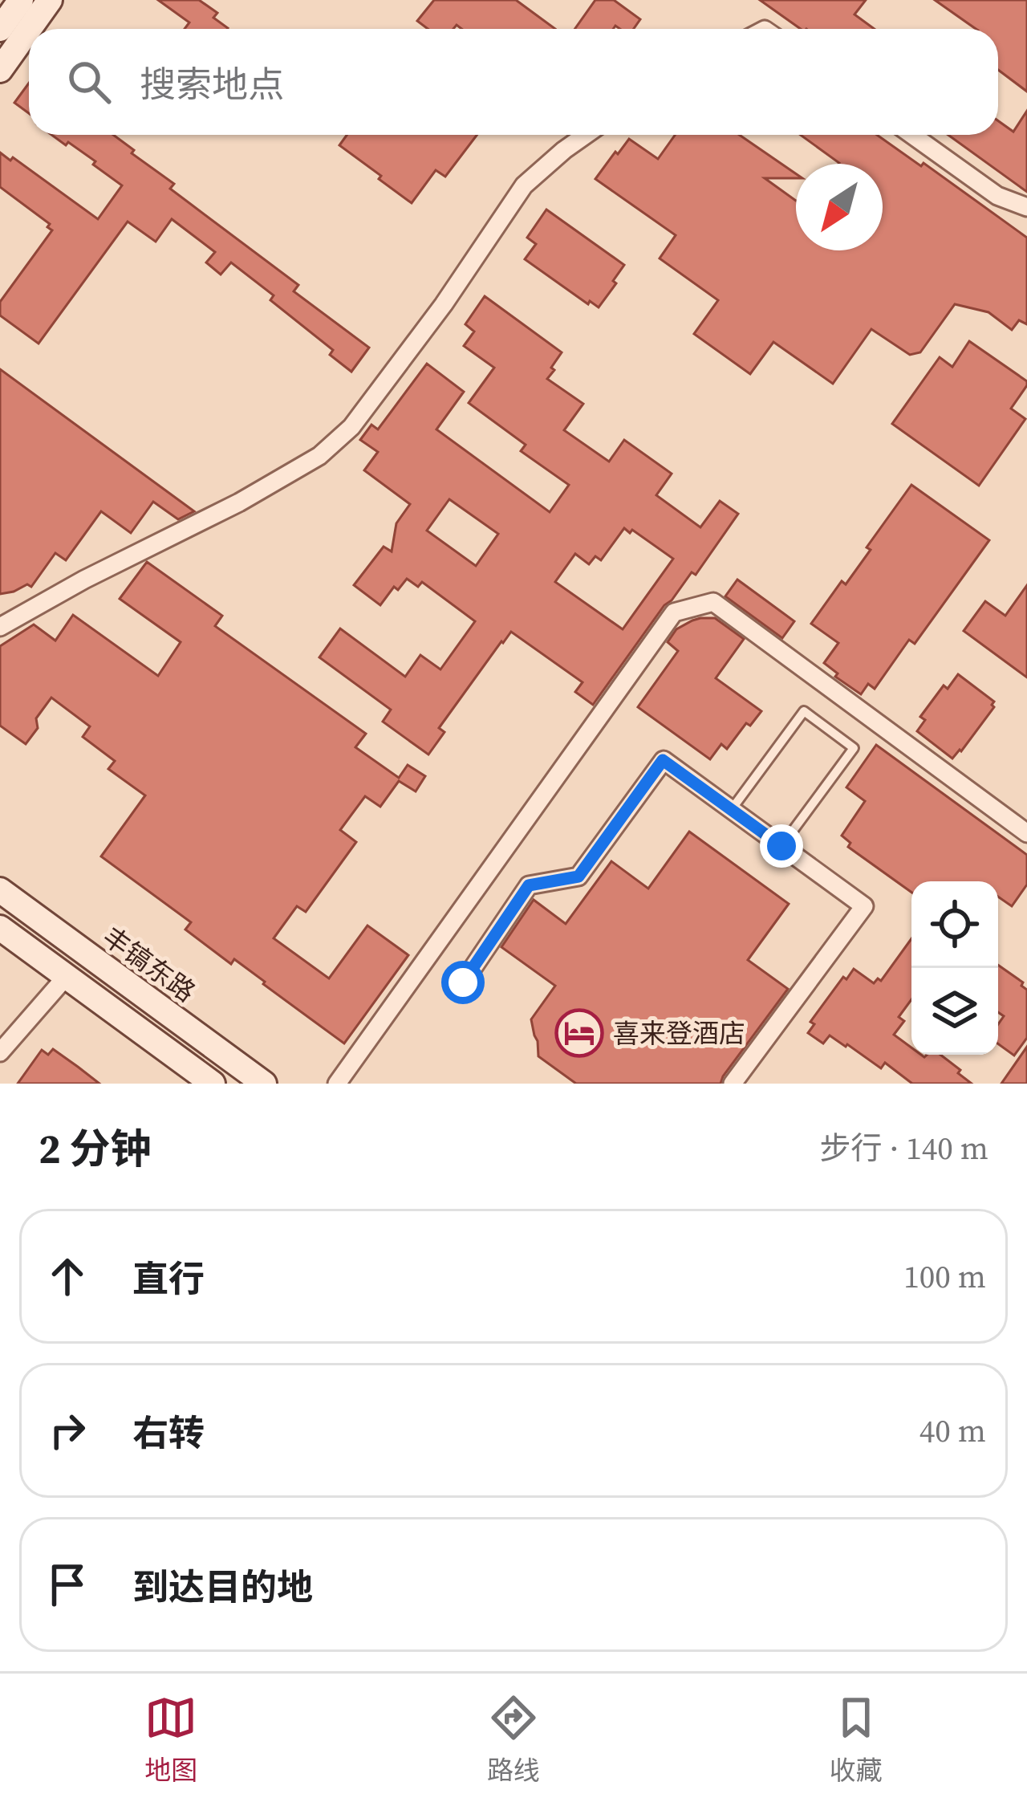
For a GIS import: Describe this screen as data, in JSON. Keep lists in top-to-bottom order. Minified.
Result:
{"streets":{"main road":["丰镐东路"]},"places":{"hotel":["喜来登酒店"]},"north":"bottom left","page":{"search":"搜索地点","heading":["2 分钟","步行 · 140 m"],"list":[["直行","100 m"],["右转","40 m"],"到达目的地"],"nav":["地图","路线","收藏"]}}
